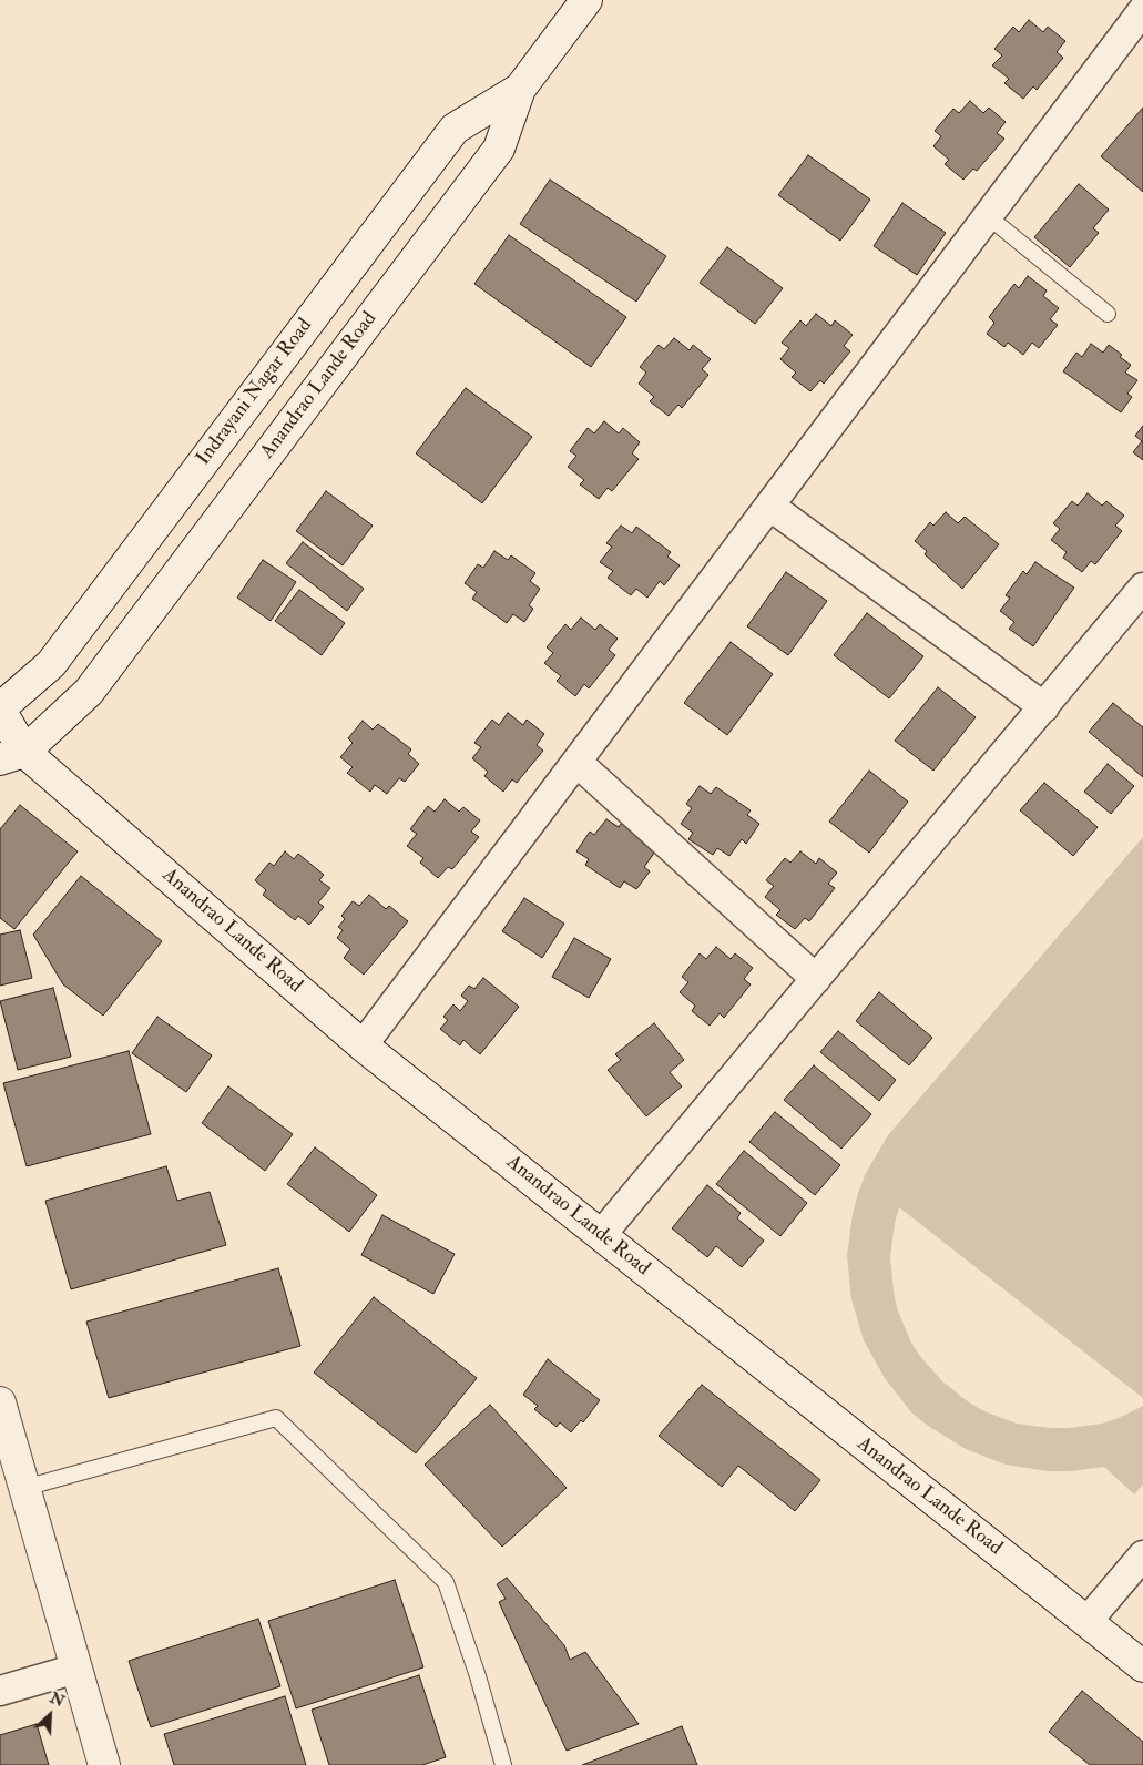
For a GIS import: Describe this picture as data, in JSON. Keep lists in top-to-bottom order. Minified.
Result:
{"streets":{"main road":["Anandrao Lande Road","Indrayani Nagar Road"]},"crossings":[["Anandrao Lande Road","Indrayani Nagar Road"]],"north":"top right"}
